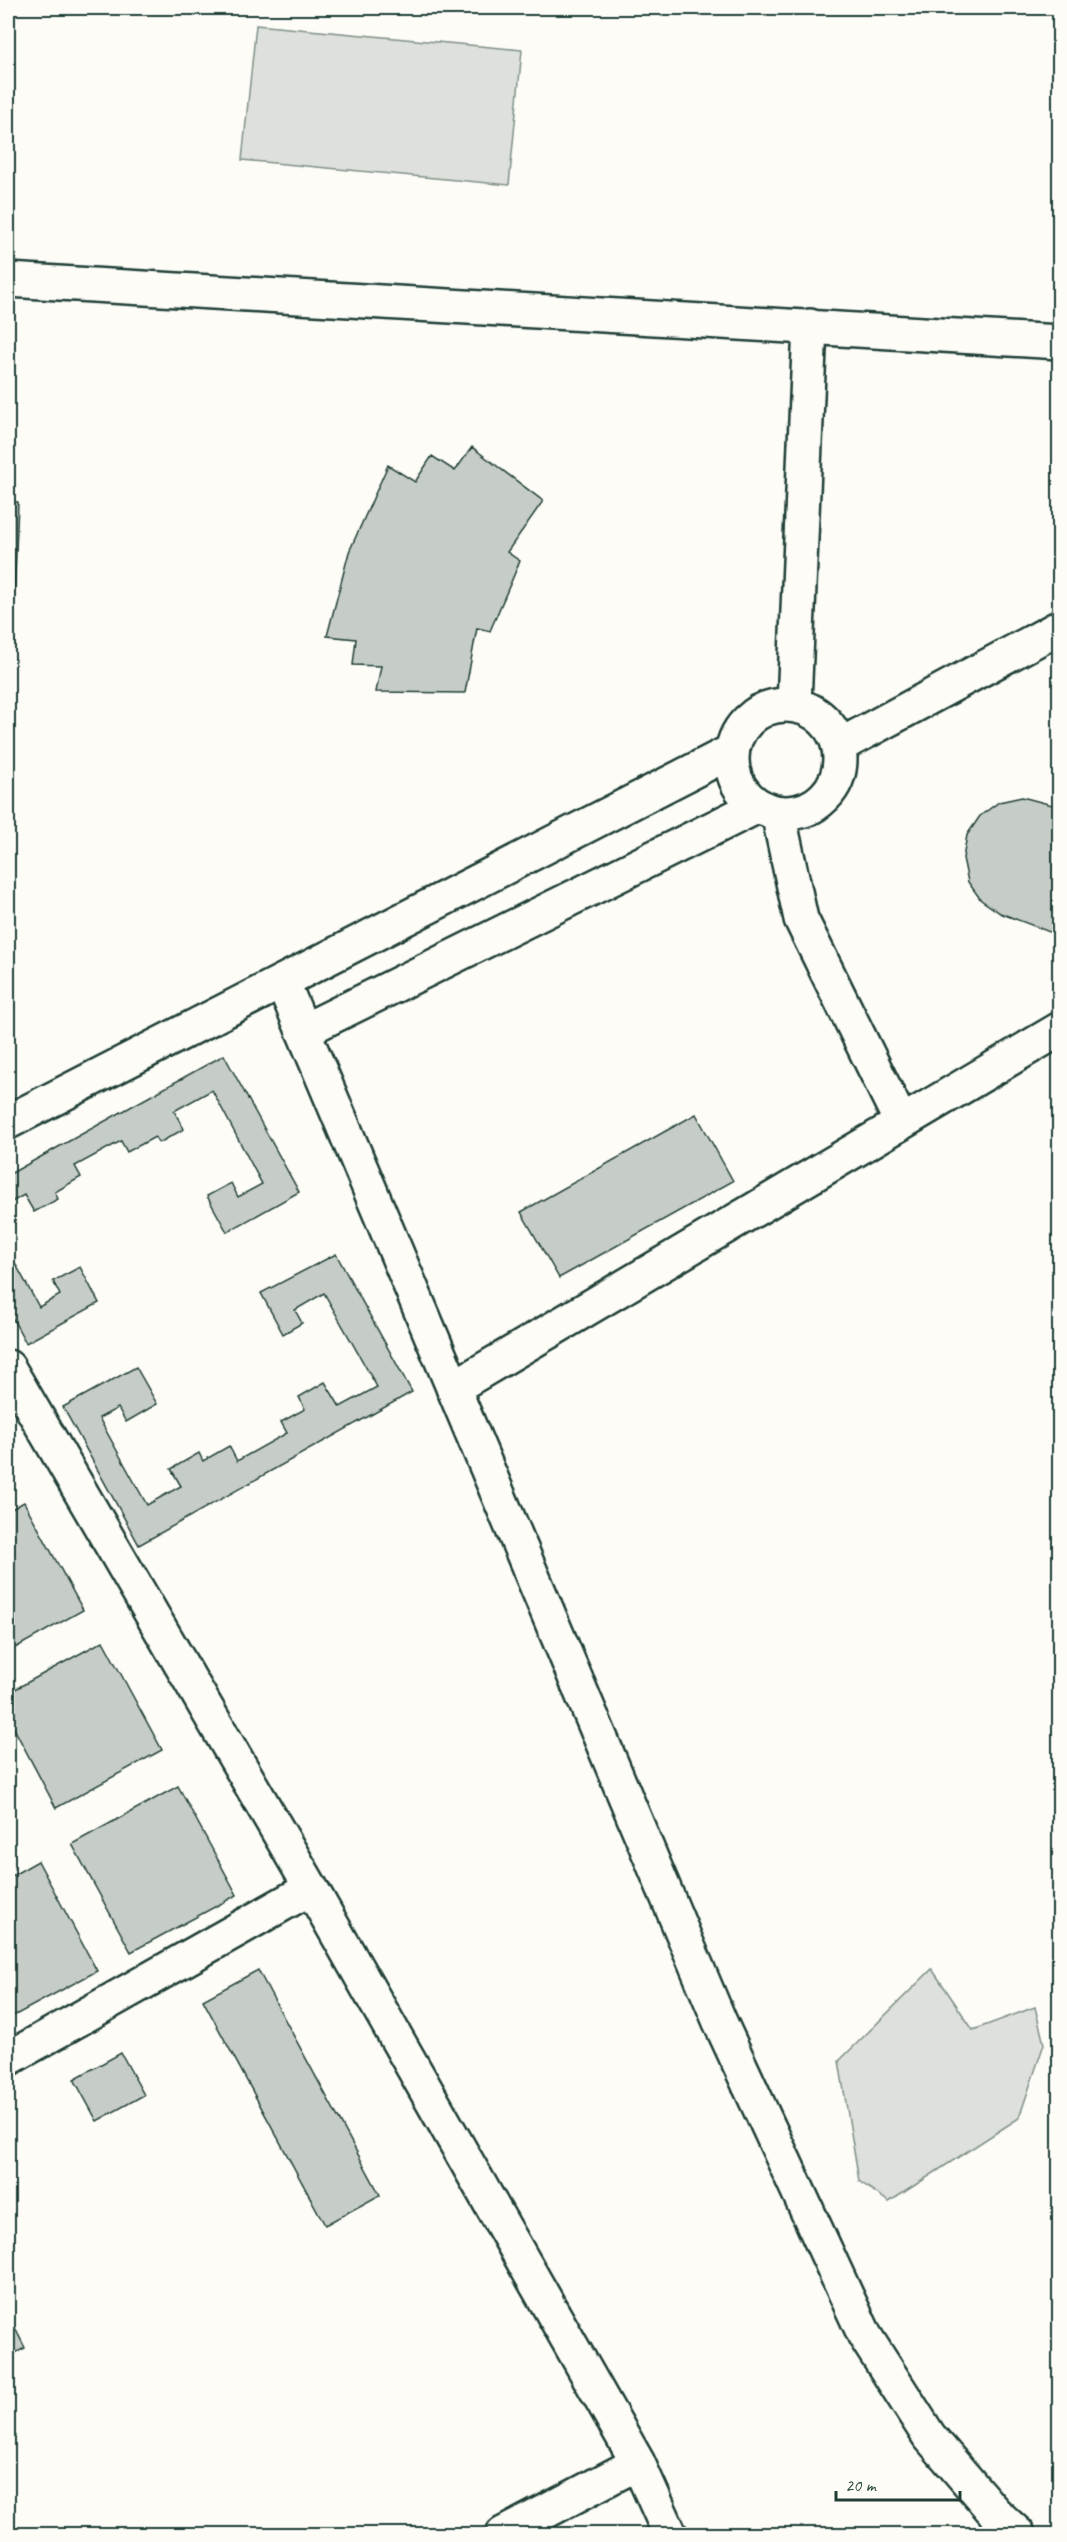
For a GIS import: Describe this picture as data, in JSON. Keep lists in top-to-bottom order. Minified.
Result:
{"scale_bar":"20 m"}
